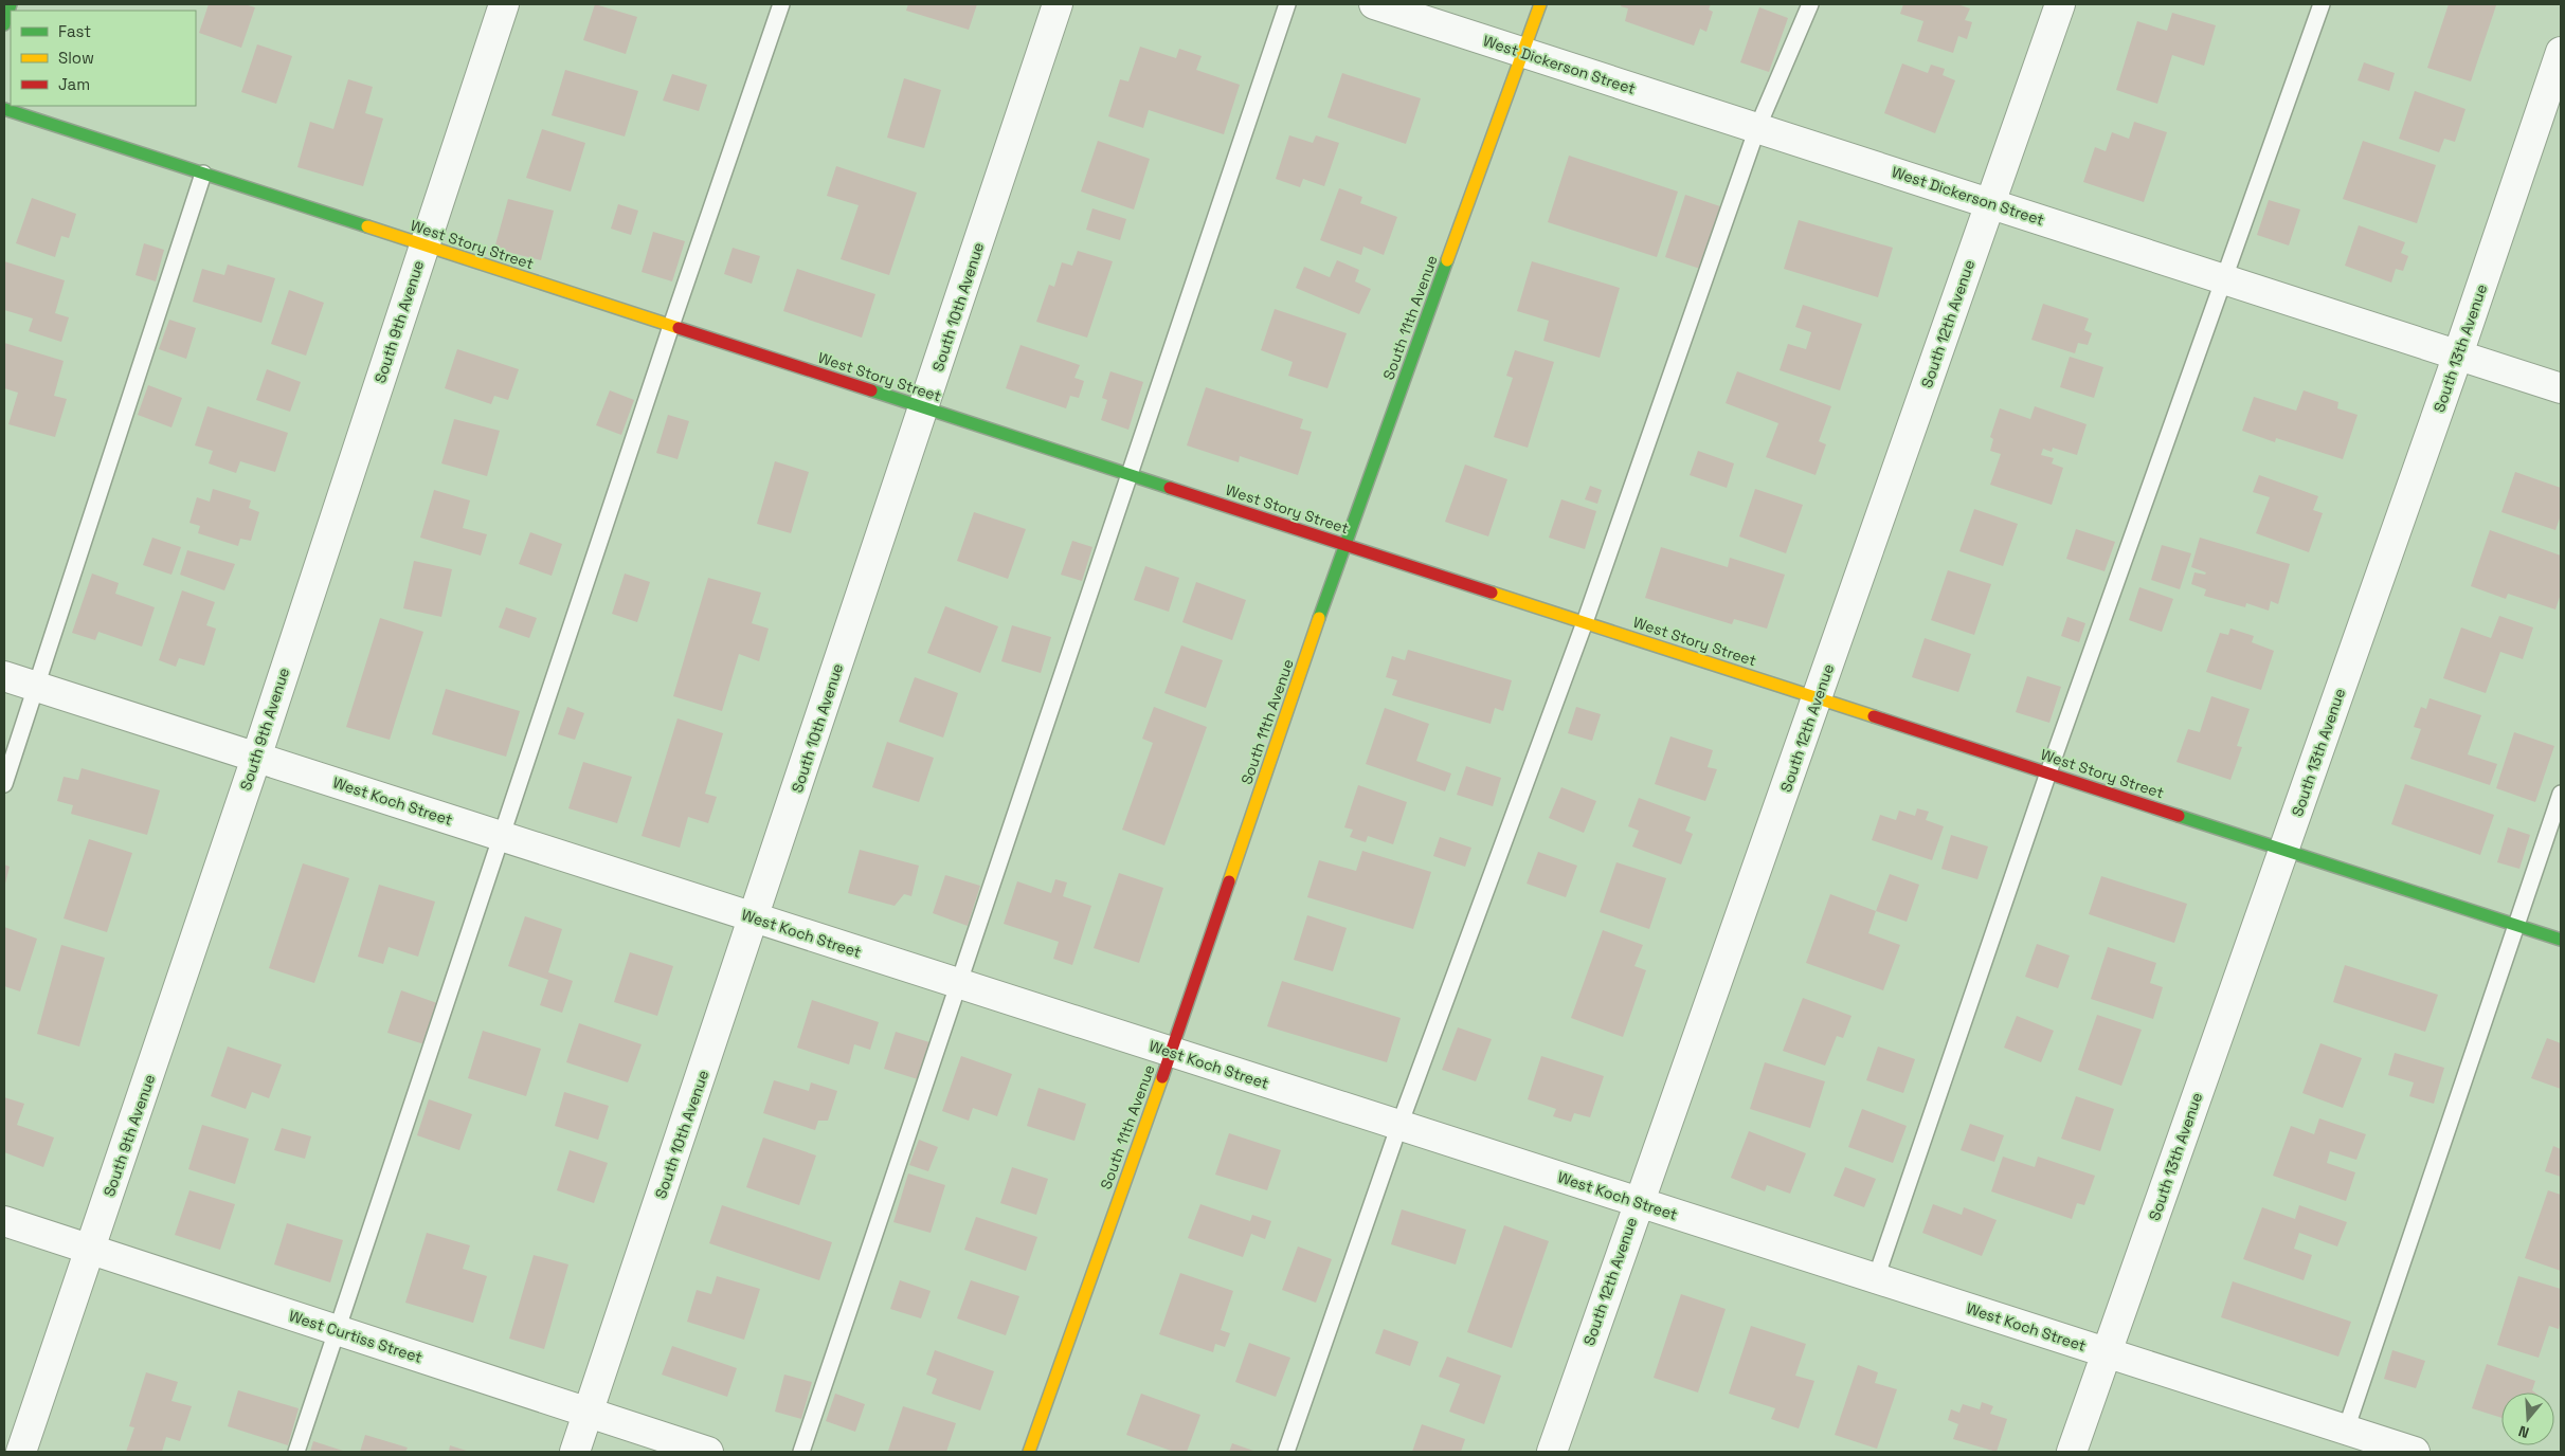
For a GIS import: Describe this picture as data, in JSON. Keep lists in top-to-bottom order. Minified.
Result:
{"streets":{"street":["West Dickerson Street","West Story Street","South 10th Avenue","South 11th Avenue","South 9th Avenue","South 12th Avenue","South 13th Avenue","West Koch Street","West Curtiss Street"]},"crossings":[["West Dickerson Street","South 11th Avenue"],["West Dickerson Street","South 12th Avenue"],["West Dickerson Street","South 13th Avenue"],["West Story Street","South 10th Avenue"],["West Story Street","South 11th Avenue"],["West Story Street","South 9th Avenue"],["West Story Street","South 12th Avenue"],["West Story Street","South 13th Avenue"],["South 10th Avenue","West Koch Street"],["South 10th Avenue","West Curtiss Street"],["South 11th Avenue","West Koch Street"],["South 9th Avenue","West Koch Street"],["South 9th Avenue","West Curtiss Street"],["South 12th Avenue","West Koch Street"],["South 13th Avenue","West Koch Street"]],"legend":["Fast","Slow","Jam"],"north":"bottom"}
